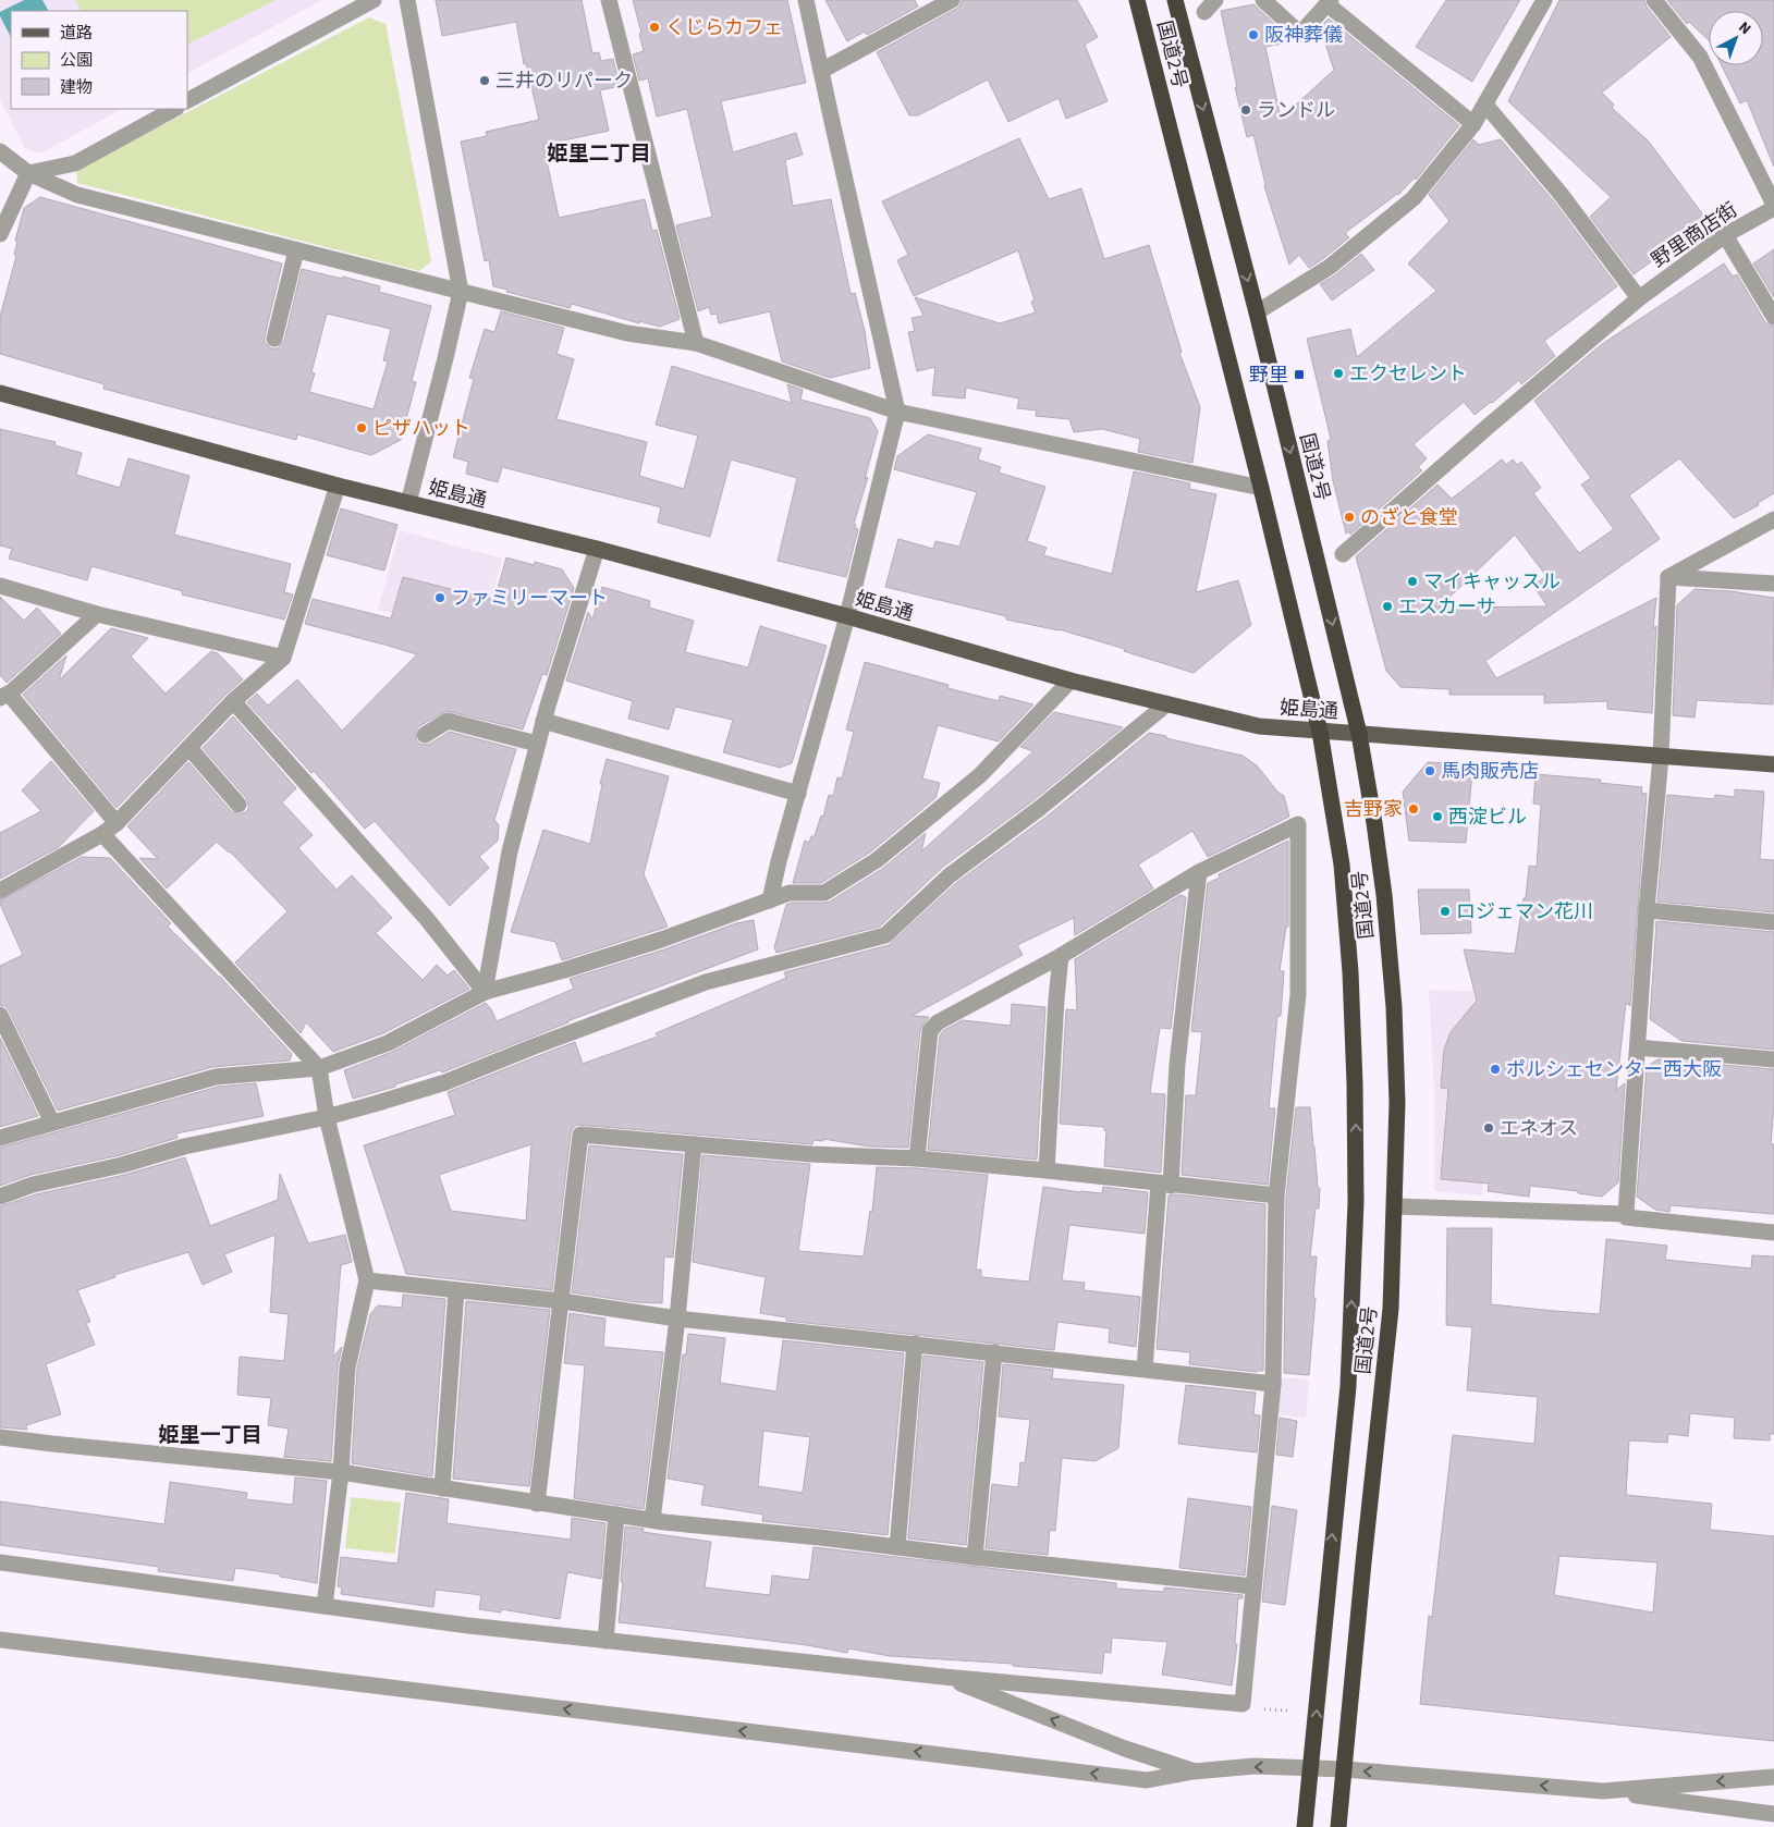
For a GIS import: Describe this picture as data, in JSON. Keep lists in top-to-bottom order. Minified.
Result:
{"streets":{"highway":["国道2号"],"main road":["姫島通"],"street":["野里商店街"]},"crossings":[["国道2号","姫島通"]],"districts":["姫里二丁目","姫里一丁目"],"places":{"other":["くじらカフェ","阪神葬儀","三井のリパーク","ランドル","エクセレント","ピザハット","のざと食堂","マイキャッスル","ファミリーマート","エスカーサ","馬肉販売店","吉野家","西淀ビル","ロジェマン花川","ポルシェセンター西大阪","エネオス"],"transit":["野里"]},"legend":["道路","公園","建物"],"north":"top right"}
